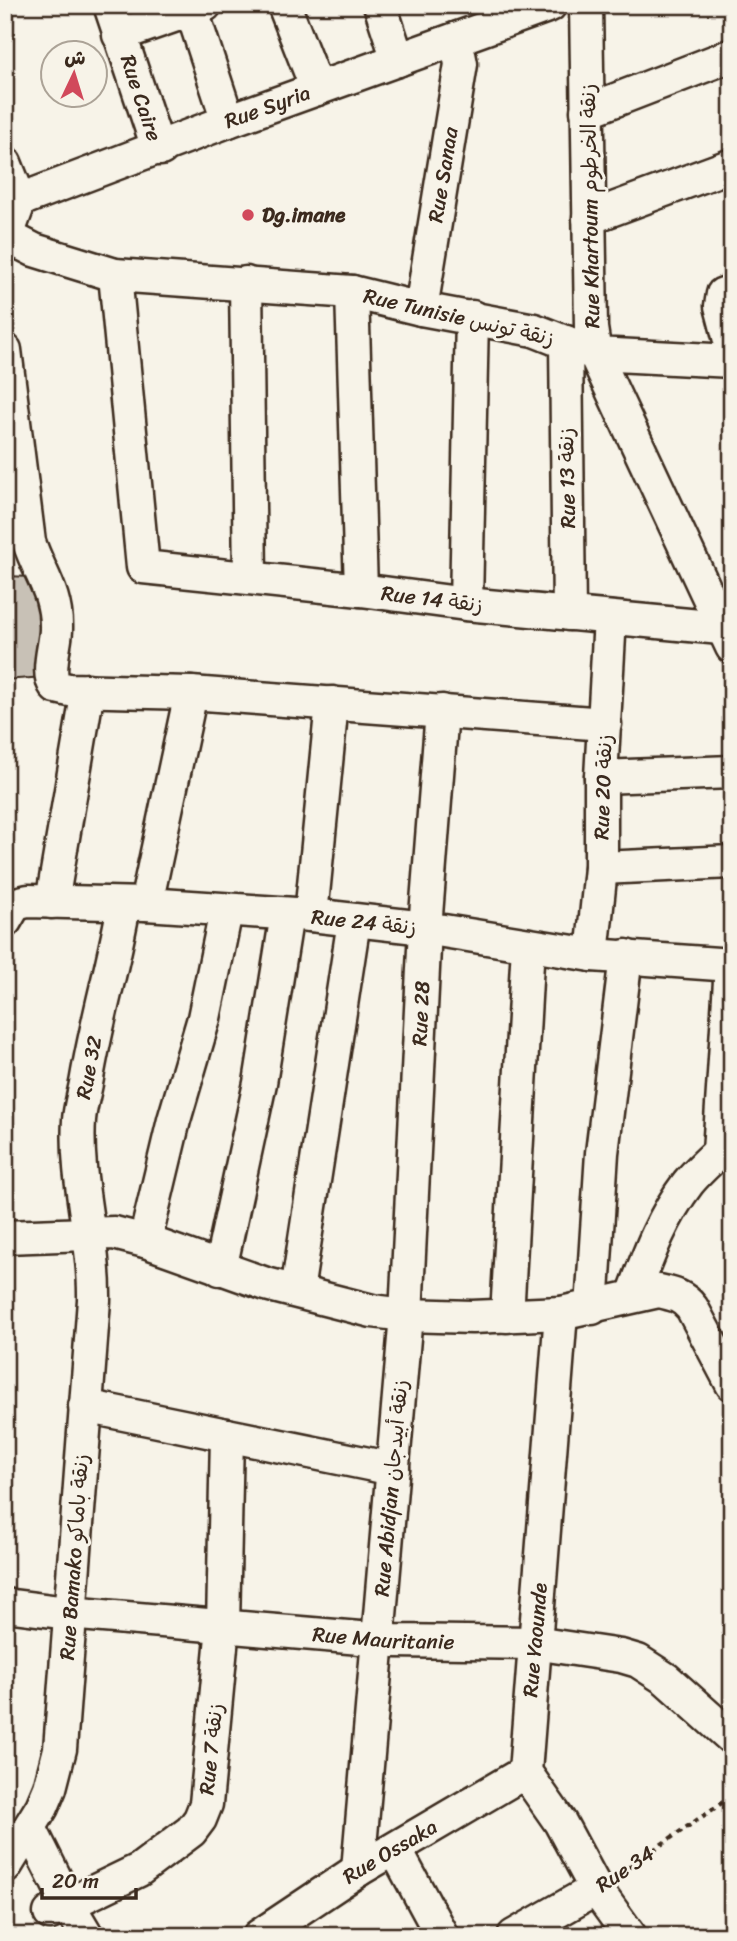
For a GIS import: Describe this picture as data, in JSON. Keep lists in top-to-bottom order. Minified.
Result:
{"streets":{"street":["Rue Caire","Rue Syria","Rue Sanaa","Rue Khartoum زنقة الخرطوم","Rue Tunisie زنقة تونس","Rue 13 زنقة","Rue 14 زنقة","Rue 20 زنقة","Rue 24 زنقة","Rue 28","Rue 32","Rue Abidjan زنقة أبيدجان","Rue Bamako زنقة باماكو","Rue Mauritanie","Rue Yaounde","Rue 7 زنقة","Rue Ossaka","Rue 34"]},"crossings":[["Rue Caire","Rue Syria"],["Rue Syria","Rue Sanaa"],["Rue Sanaa","Rue Tunisie زنقة تونس"],["Rue Khartoum زنقة الخرطوم","Rue Tunisie زنقة تونس"],["Rue Tunisie زنقة تونس","Rue 13 زنقة"],["Rue Tunisie زنقة تونس","Rue 14 زنقة"],["Rue 13 زنقة","Rue 14 زنقة"],["Rue 14 زنقة","Rue 20 زنقة"],["Rue 20 زنقة","Rue 24 زنقة"],["Rue 24 زنقة","Rue 28"],["Rue 24 زنقة","Rue 32"],["Rue 28","Rue Abidjan زنقة أبيدجان"],["Rue 32","Rue Bamako زنقة باماكو"],["Rue Abidjan زنقة أبيدجان","Rue Mauritanie"],["Rue Abidjan زنقة أبيدجان","Rue Ossaka"],["Rue Bamako زنقة باماكو","Rue Mauritanie"],["Rue Mauritanie","Rue Yaounde"],["Rue Mauritanie","Rue 7 زنقة"],["Rue Yaounde","Rue Ossaka"]],"places":["Dg.imane"],"scale_bar":"20 m","north":"top"}
